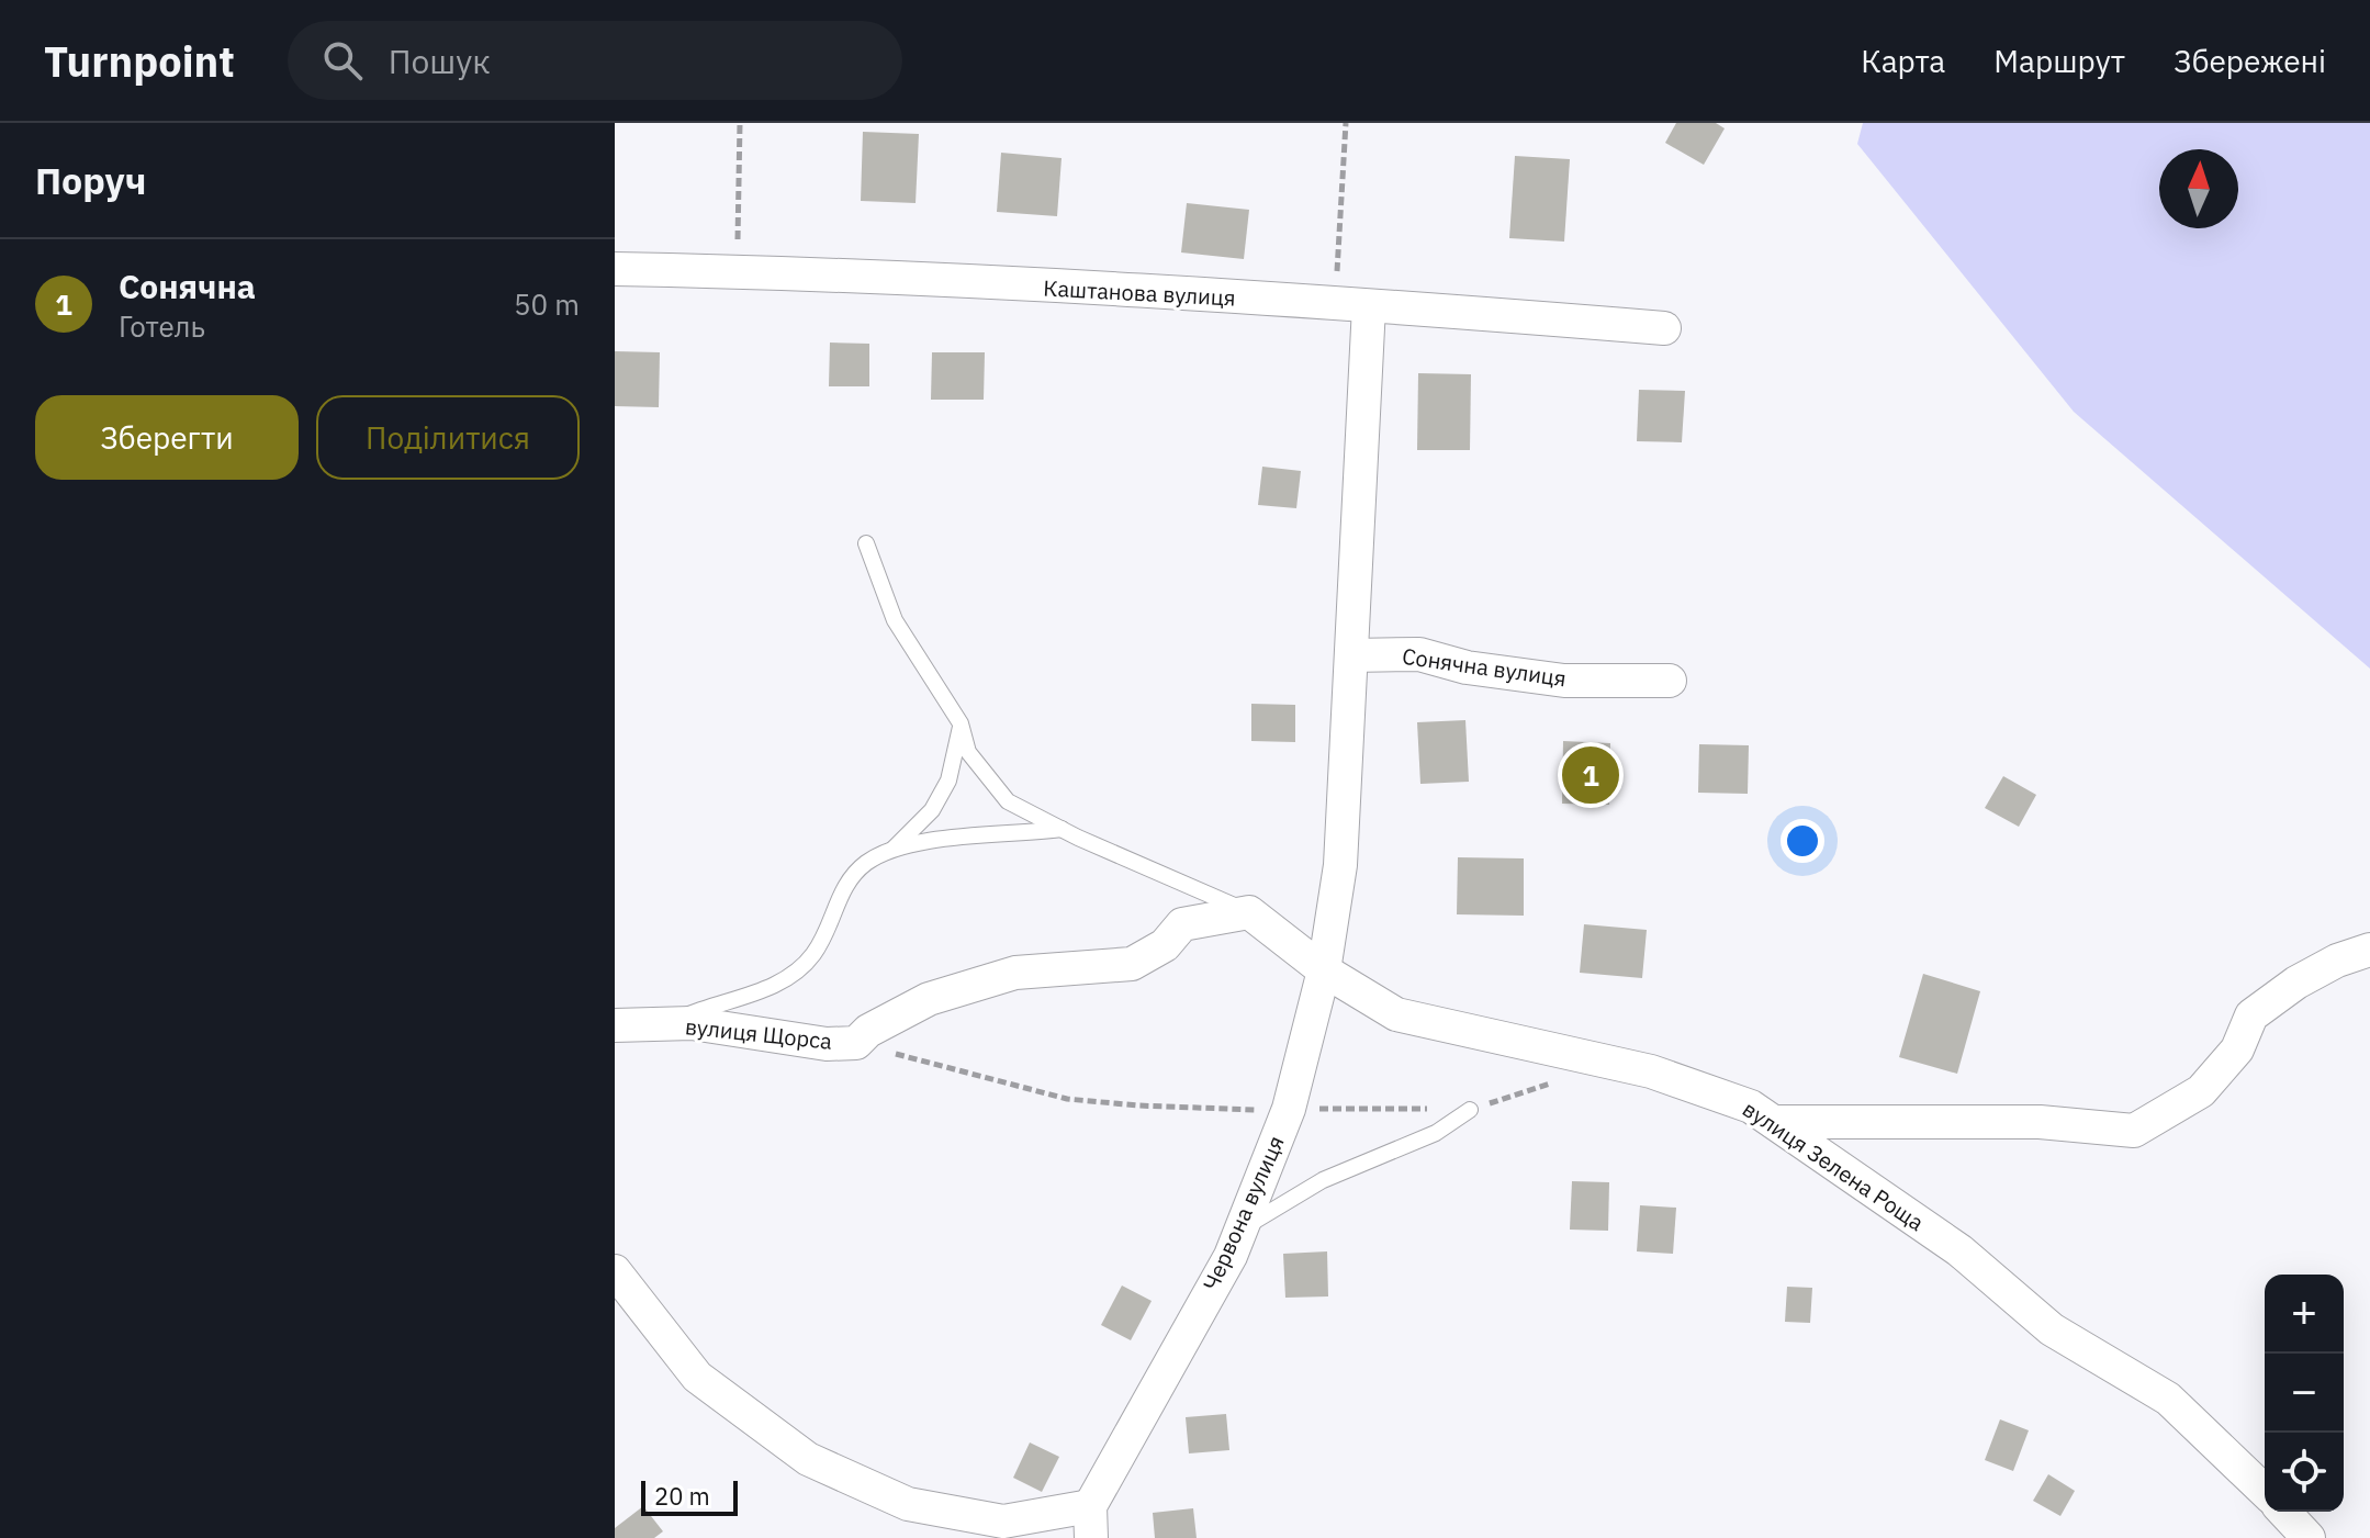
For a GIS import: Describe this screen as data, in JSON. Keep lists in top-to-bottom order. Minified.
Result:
{"streets":{"street":["Каштанова вулиця","Сонячна вулиця","вулиця Щорса","вулиця Зелена Роща","Червона вулиця"]},"crossings":[["Каштанова вулиця","Червона вулиця"],["Сонячна вулиця","Червона вулиця"],["вулиця Зелена Роща","Червона вулиця"]],"scale_bar":"20 m","north":"top","page":{"header":"Turnpoint","search":"Пошук","nav":["Карта","Маршрут","Збережені"],"heading":"Поруч","list":[{"mark":"1","name":"Сонячна","note":"Готель","value":"50 m"}],"buttons":["Зберегти","Поділитися"],"pins":"1","map_buttons":["+","−"],"scale":"20 m"}}
